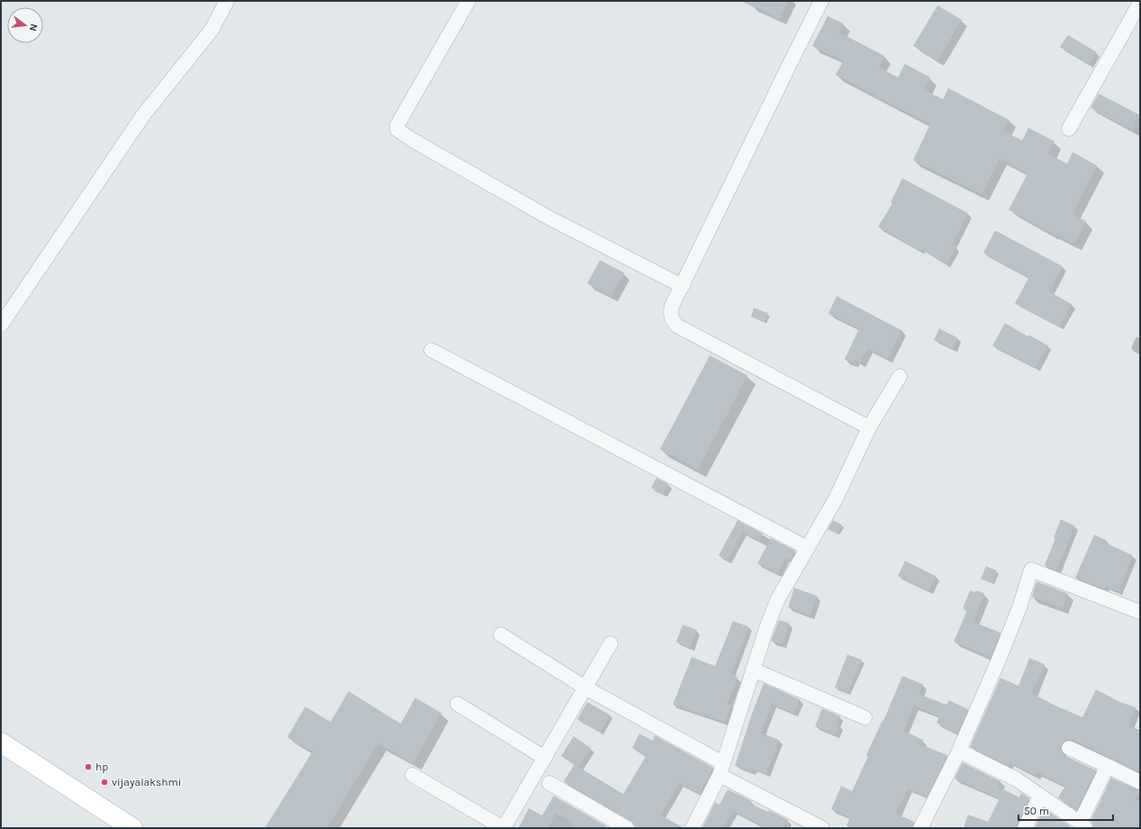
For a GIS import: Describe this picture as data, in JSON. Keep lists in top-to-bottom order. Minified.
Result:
{"places":["hp","vijayalakshmi"],"scale_bar":"50 m","north":"right"}
